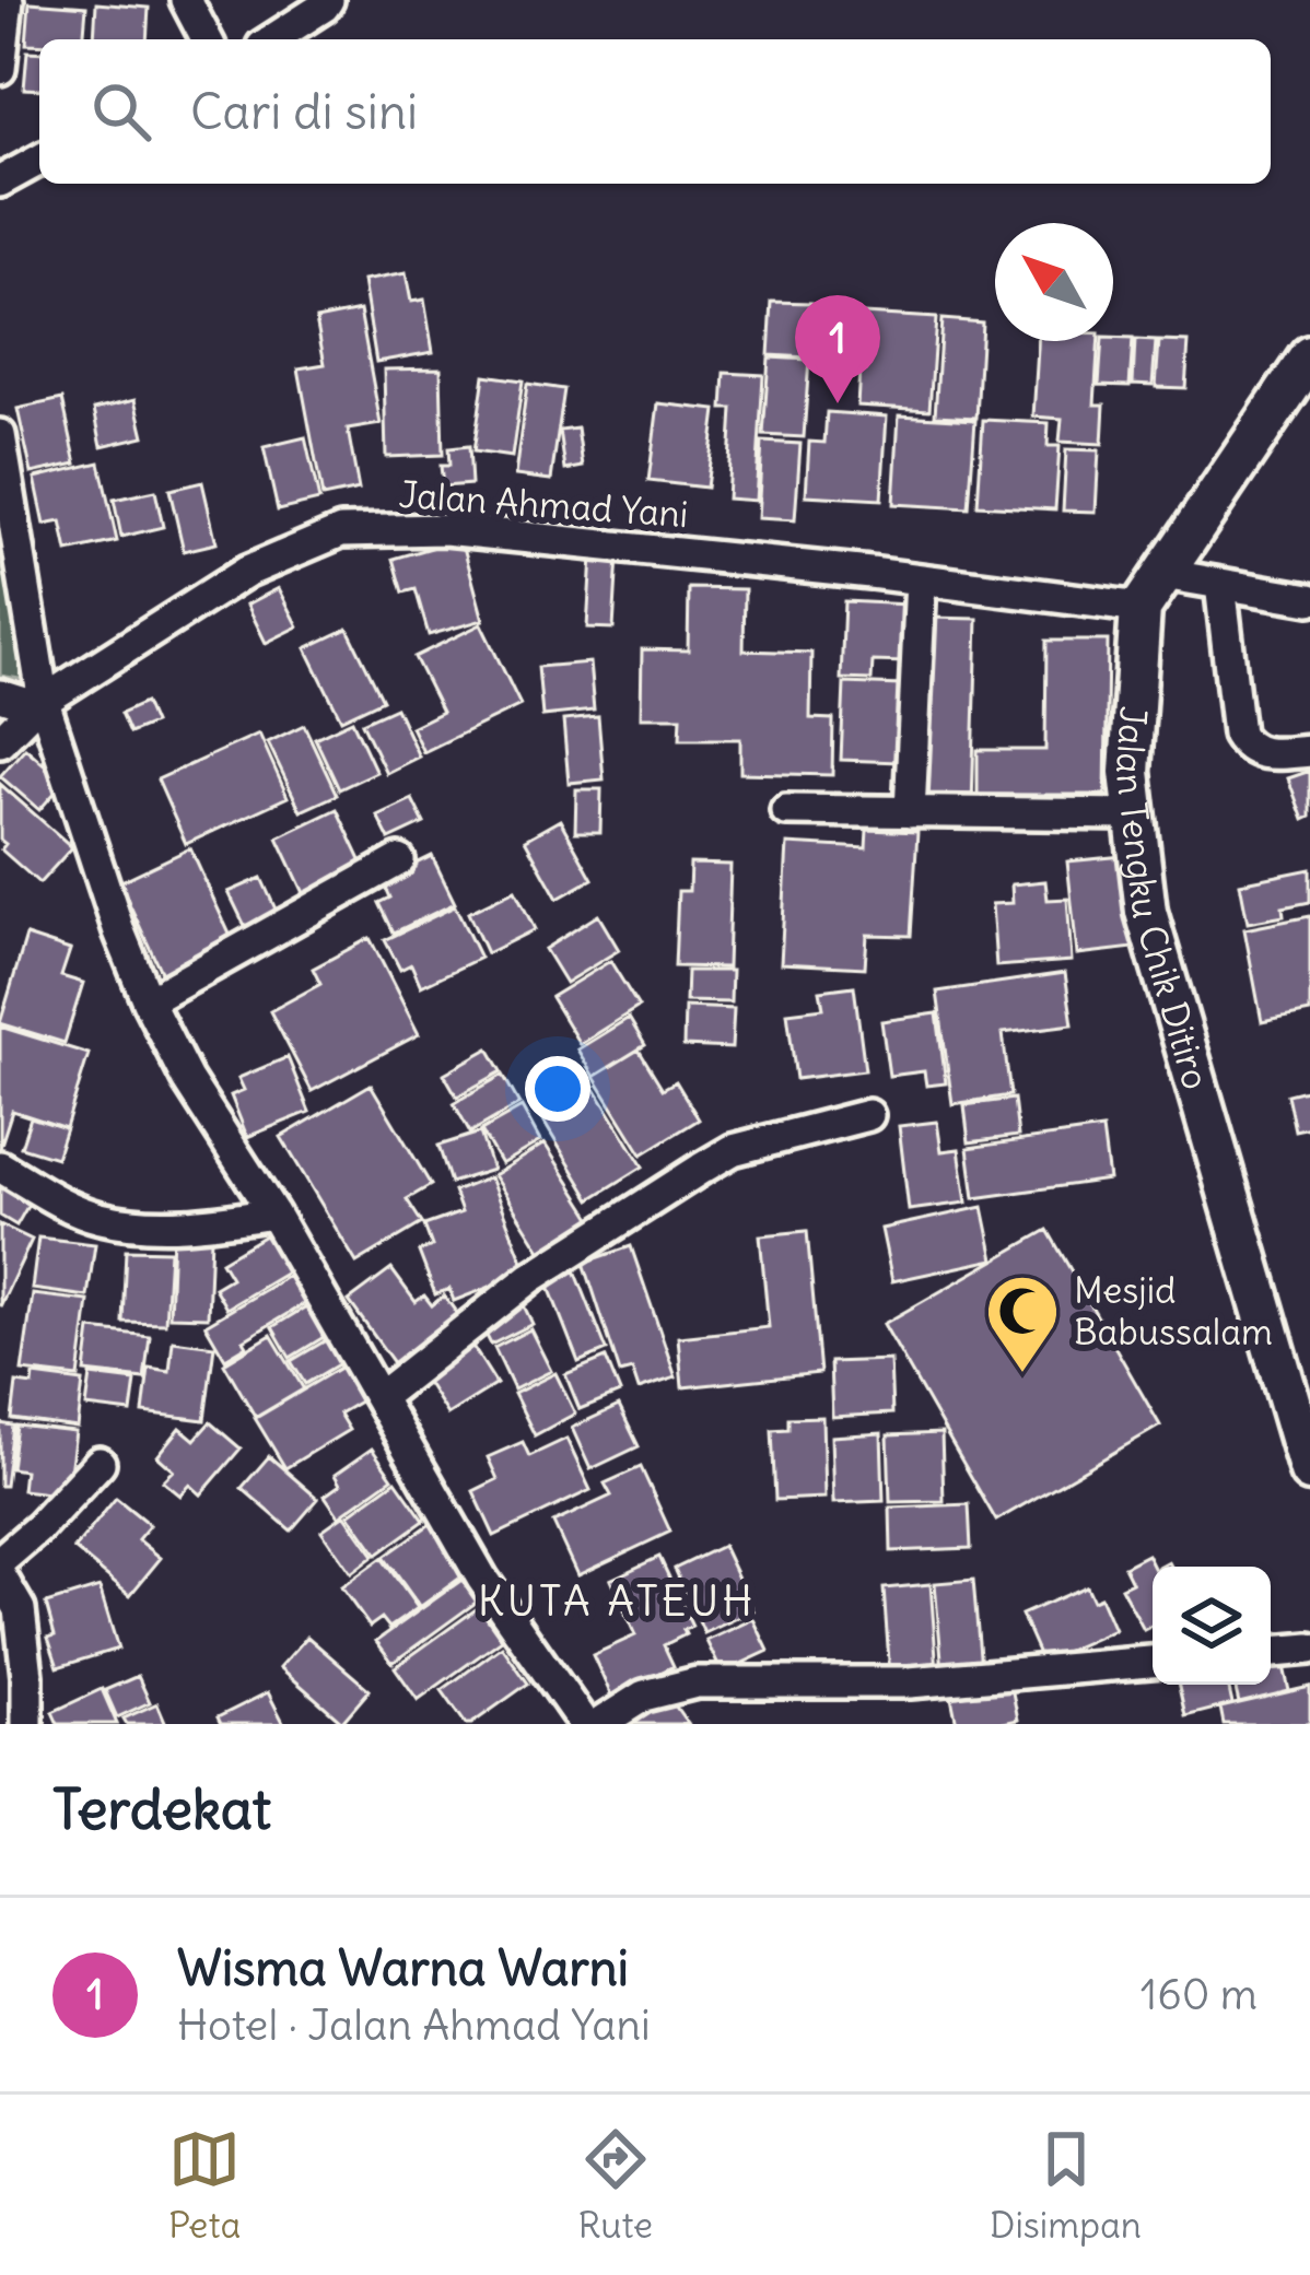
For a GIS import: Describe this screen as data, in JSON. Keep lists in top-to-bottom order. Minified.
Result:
{"streets":{"main road":["Jalan Tengku Chik Ditiro"],"street":["Jalan Ahmad Yani"]},"crossings":[["Jalan Ahmad Yani","Jalan Tengku Chik Ditiro"]],"districts":["KUTA ATEUH"],"places":{"mosque":["Mesjid Babussalam"]},"north":"top left","page":{"search":"Cari di sini","pins":"1","heading":"Terdekat","list":[{"mark":"1","name":"Wisma Warna Warni","note":"Hotel · Jalan Ahmad Yani","value":"160 m"}],"nav":["Peta","Rute","Disimpan"]}}
